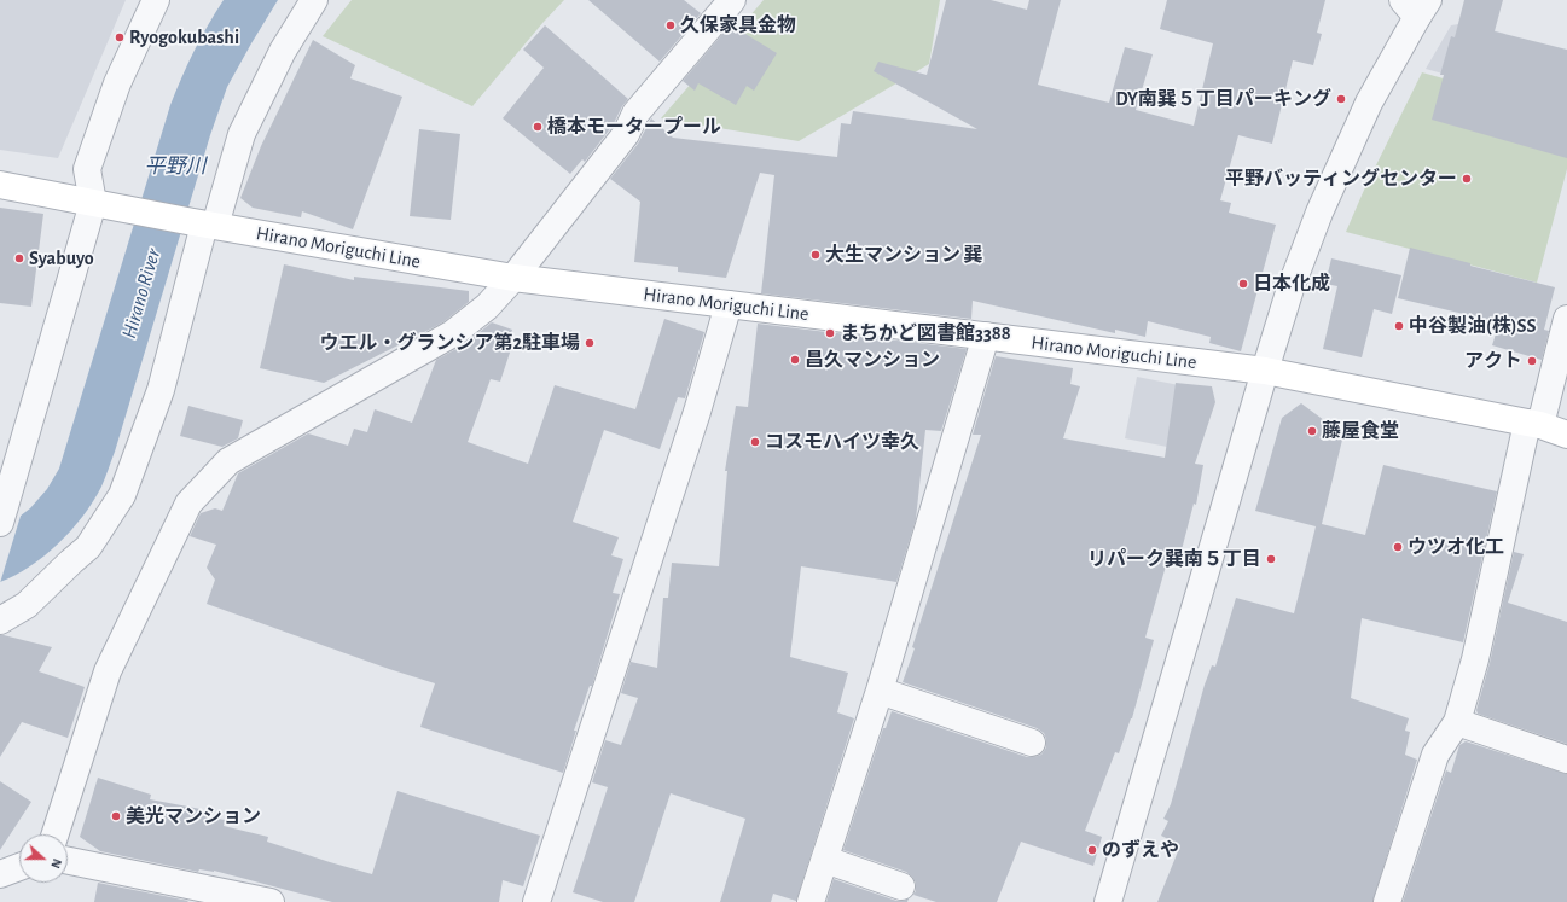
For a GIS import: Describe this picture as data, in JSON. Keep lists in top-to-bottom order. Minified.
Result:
{"streets":{"main road":["Hirano Moriguchi Line"]},"water":["平野川","Hirano River"],"places":["久保家具金物","Ryogokubashi","DY南巽５丁目パーキング","橋本モータープール","平野バッティングセンター","大生マンション 巽","Syabuyo","日本化成","中谷製油(株)SS","まちかど図書館3388","ウエル・グランシア第2駐車場","昌久マンション","アクト","藤屋食堂","コスモハイツ幸久","ウツオ化工","リパーク巽南５丁目","美光マンション","のずえや"],"north":"right"}
